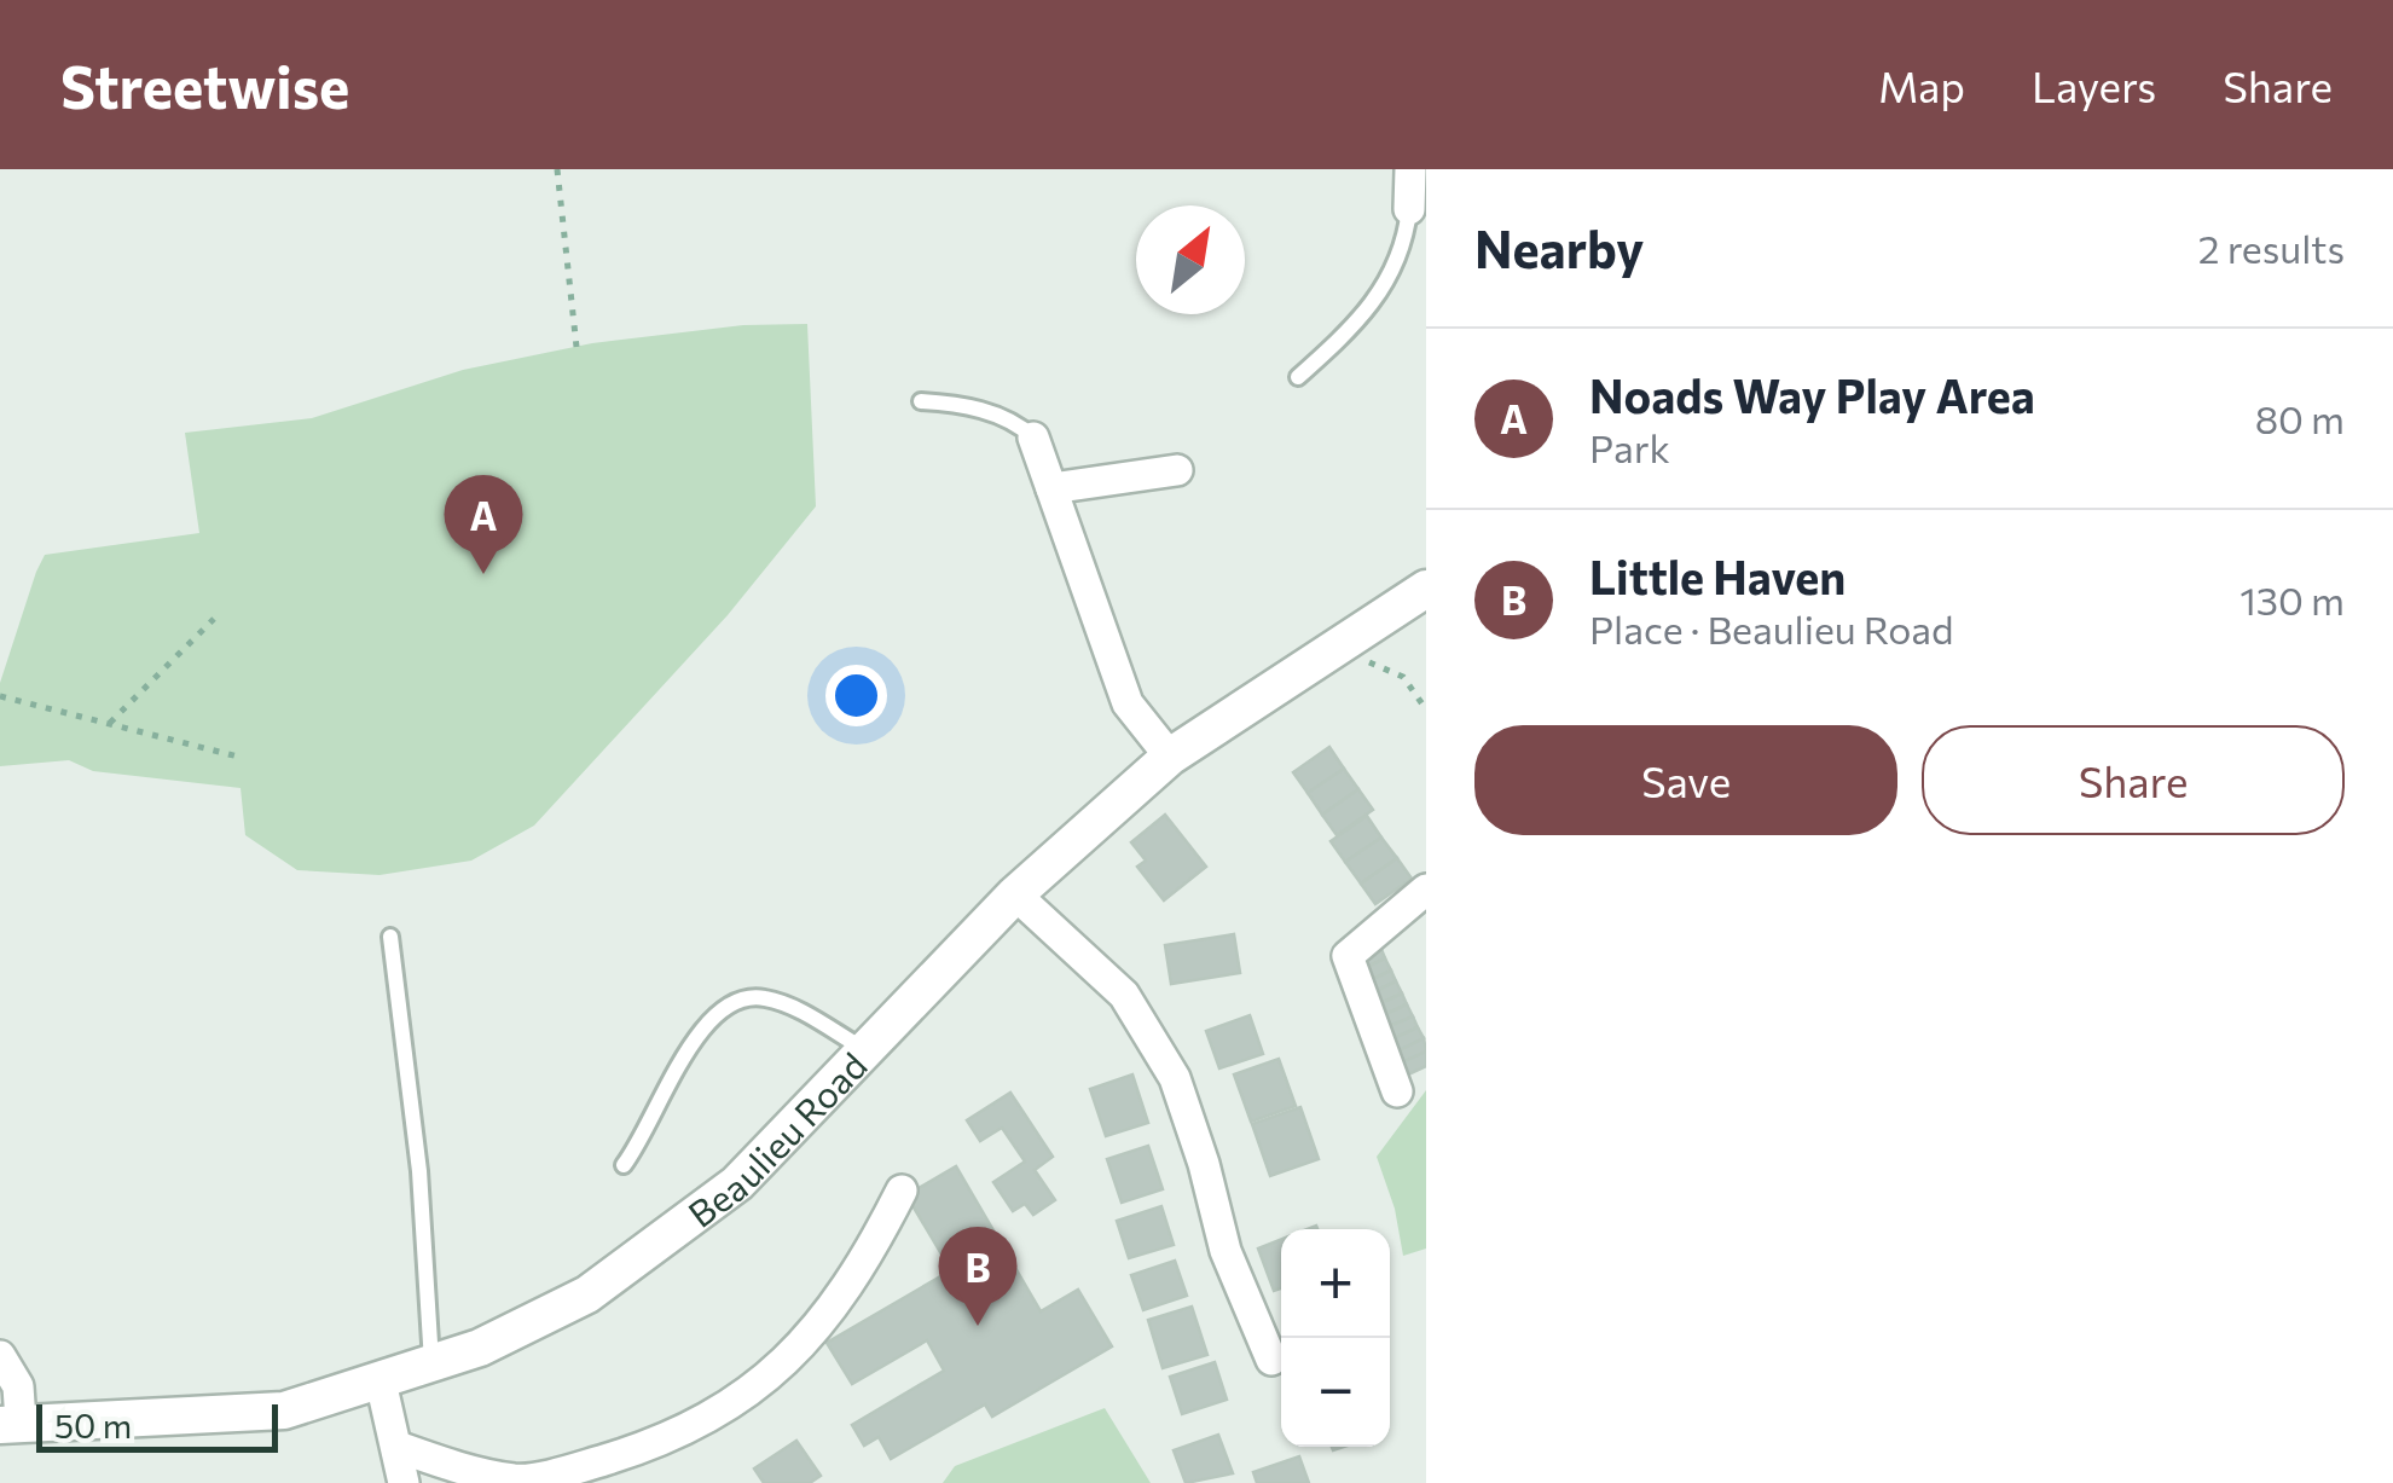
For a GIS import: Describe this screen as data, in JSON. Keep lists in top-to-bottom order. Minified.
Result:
{"streets":{"street":["Beaulieu Road"]},"scale_bar":"50 m","north":"top right","page":{"header":"Streetwise","nav":["Map","Layers","Share"],"heading":["Nearby","2 results"],"list":[{"mark":"A","name":"Noads Way Play Area","note":"Park","value":"80 m"},{"mark":"B","name":"Little Haven","note":"Place · Beaulieu Road","value":"130 m"}],"pins":["A","B"],"buttons":["Save","Share"],"map_buttons":["+","−"],"scale":"50 m"}}
